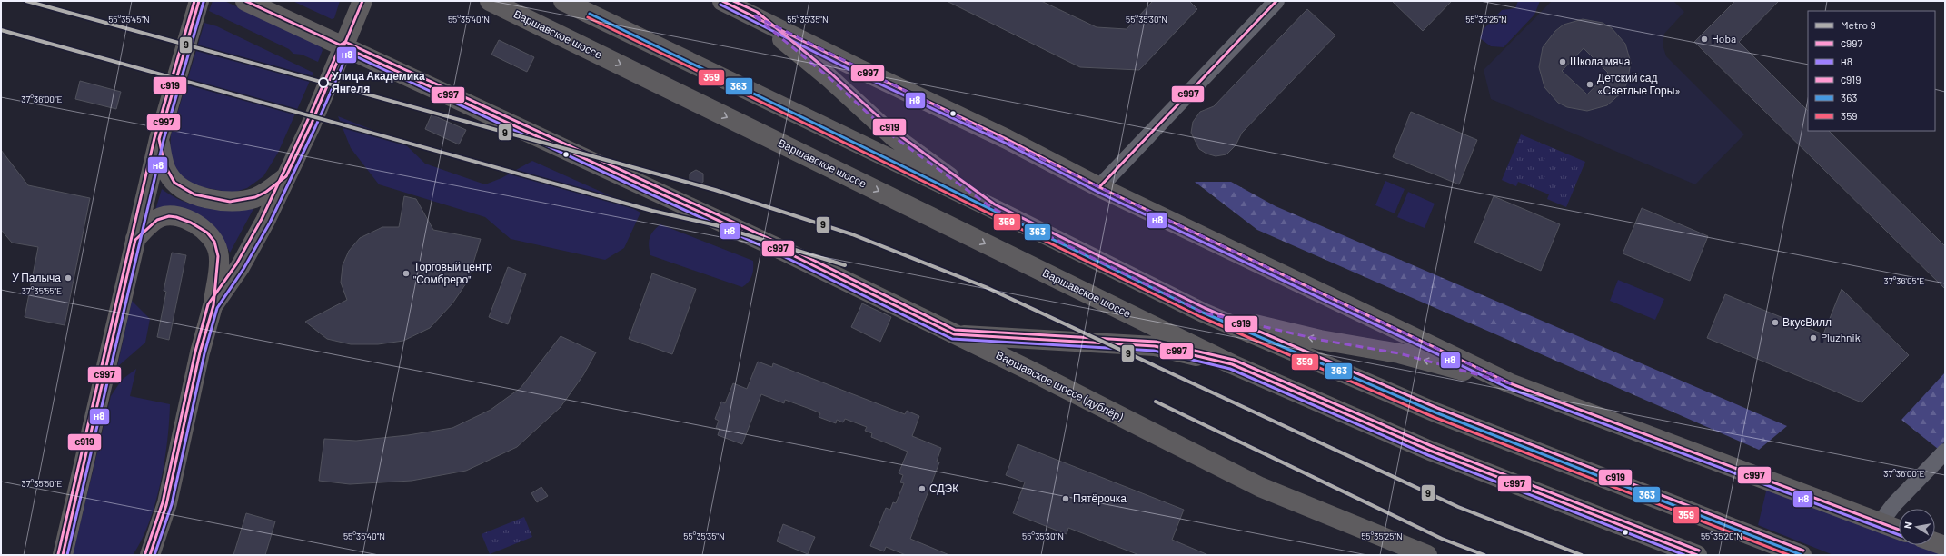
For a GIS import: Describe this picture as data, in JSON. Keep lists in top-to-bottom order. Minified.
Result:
{"streets":{"main road":["Варшавское шоссе","Варшавское шоссе (дублёр)"]},"places":["Hoba","Школа мяча","Улица Академика Янгеля","Детский сад «Светлые Горы»","Торговый центр \"Сомбреро\"","У Палыча","ВкусВилл","Pluzhnik","СДЭК","Пятёрочка"],"lines":["metro line 9","transit line с997","transit line с919","transit line н8","transit line 363","transit line 359"],"legend":["Metro 9","с997","н8","с919","363","359"],"north":"left","coordinates":["55°35'45\"N","55°35'40\"N","55°35'35\"N","55°35'30\"N","55°35'25\"N","37°36'00\"E","37°36'05\"E","37°35'55\"E","37°35'50\"E","55°35'20\"N"]}
